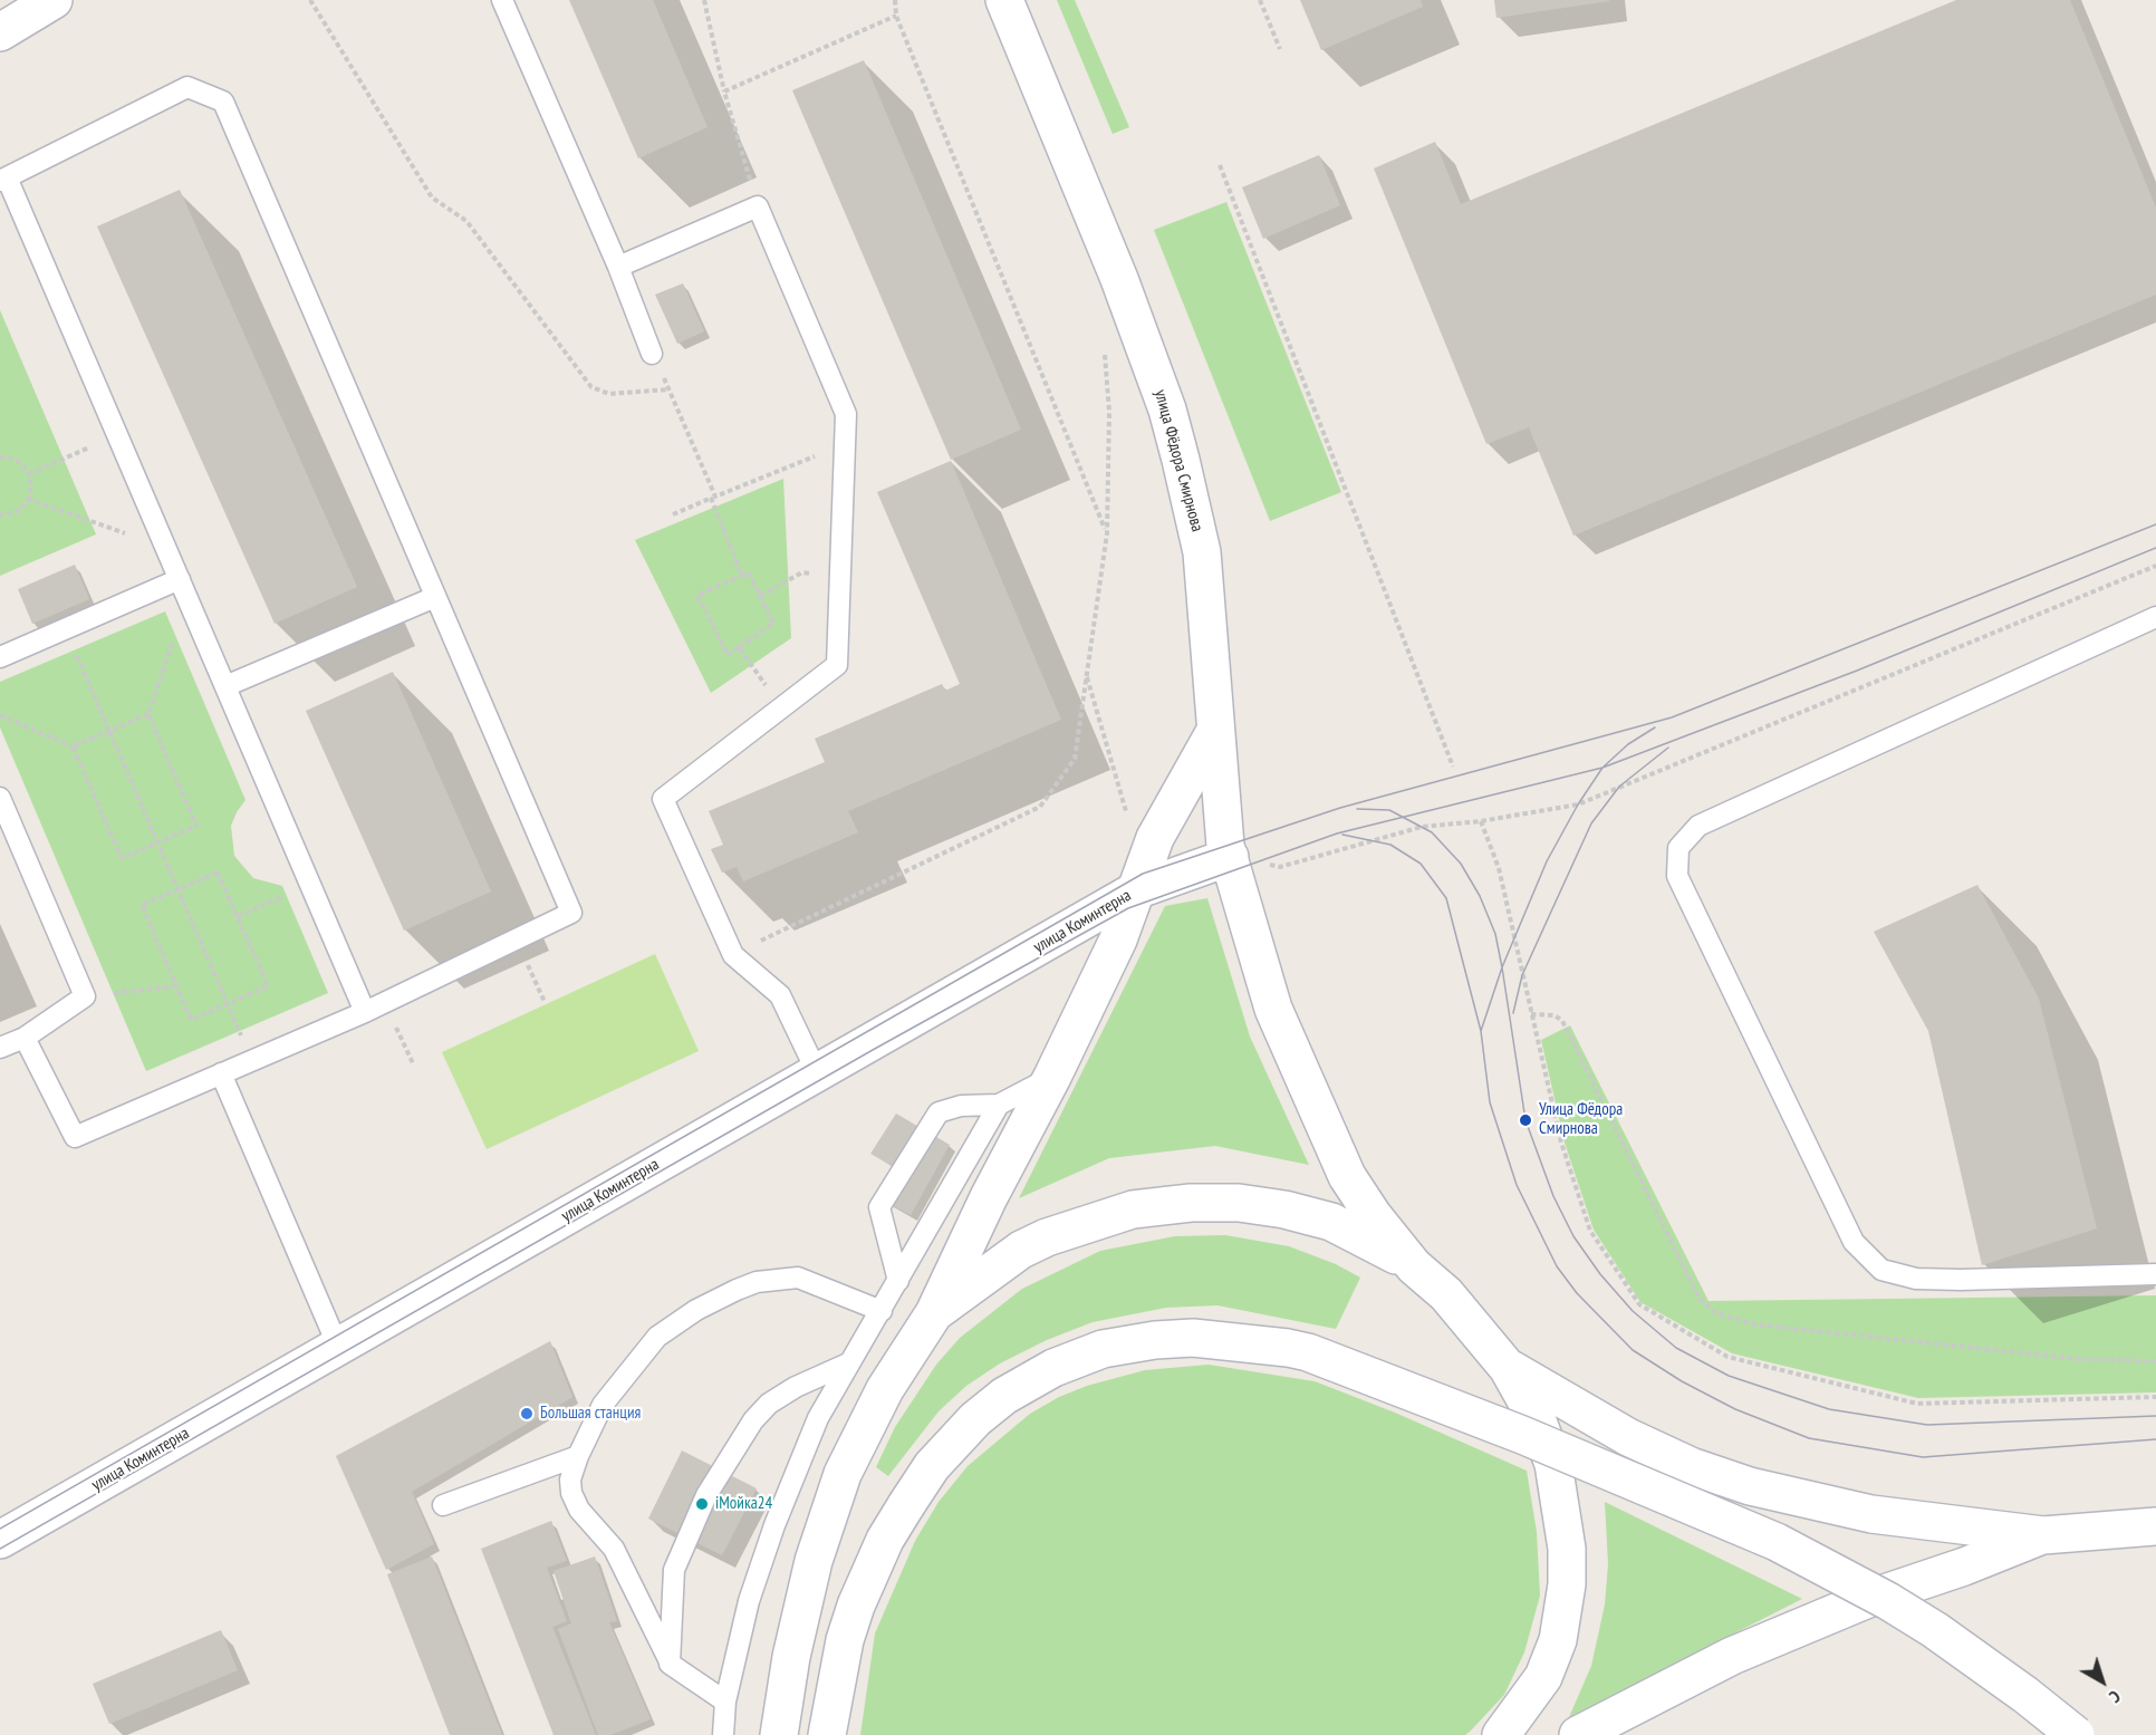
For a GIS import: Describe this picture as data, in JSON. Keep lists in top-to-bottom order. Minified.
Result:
{"streets":{"main road":["улица Фёдора Смирнова","улица Коминтерна"]},"crossings":[["улица Фёдора Смирнова","улица Коминтерна"]],"places":["Улица Фёдора Смирнова","Большая станция","iМойка24"],"north":"bottom right"}
